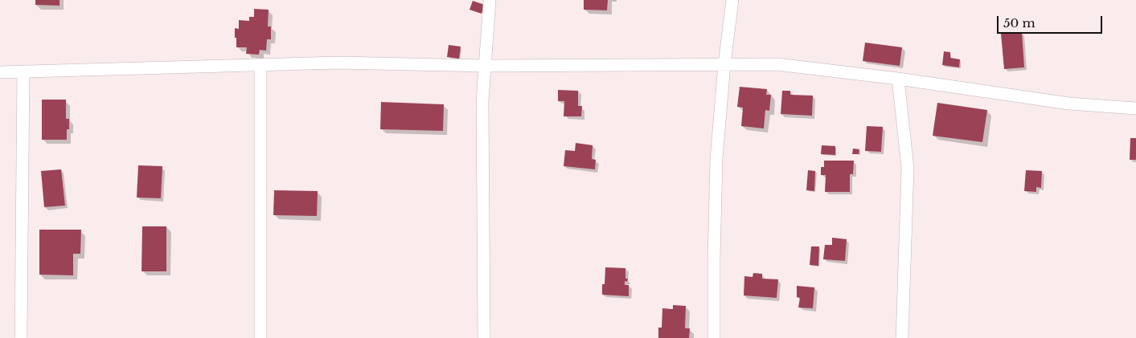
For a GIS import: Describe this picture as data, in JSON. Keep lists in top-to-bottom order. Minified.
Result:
{"scale_bar":"50 m"}
